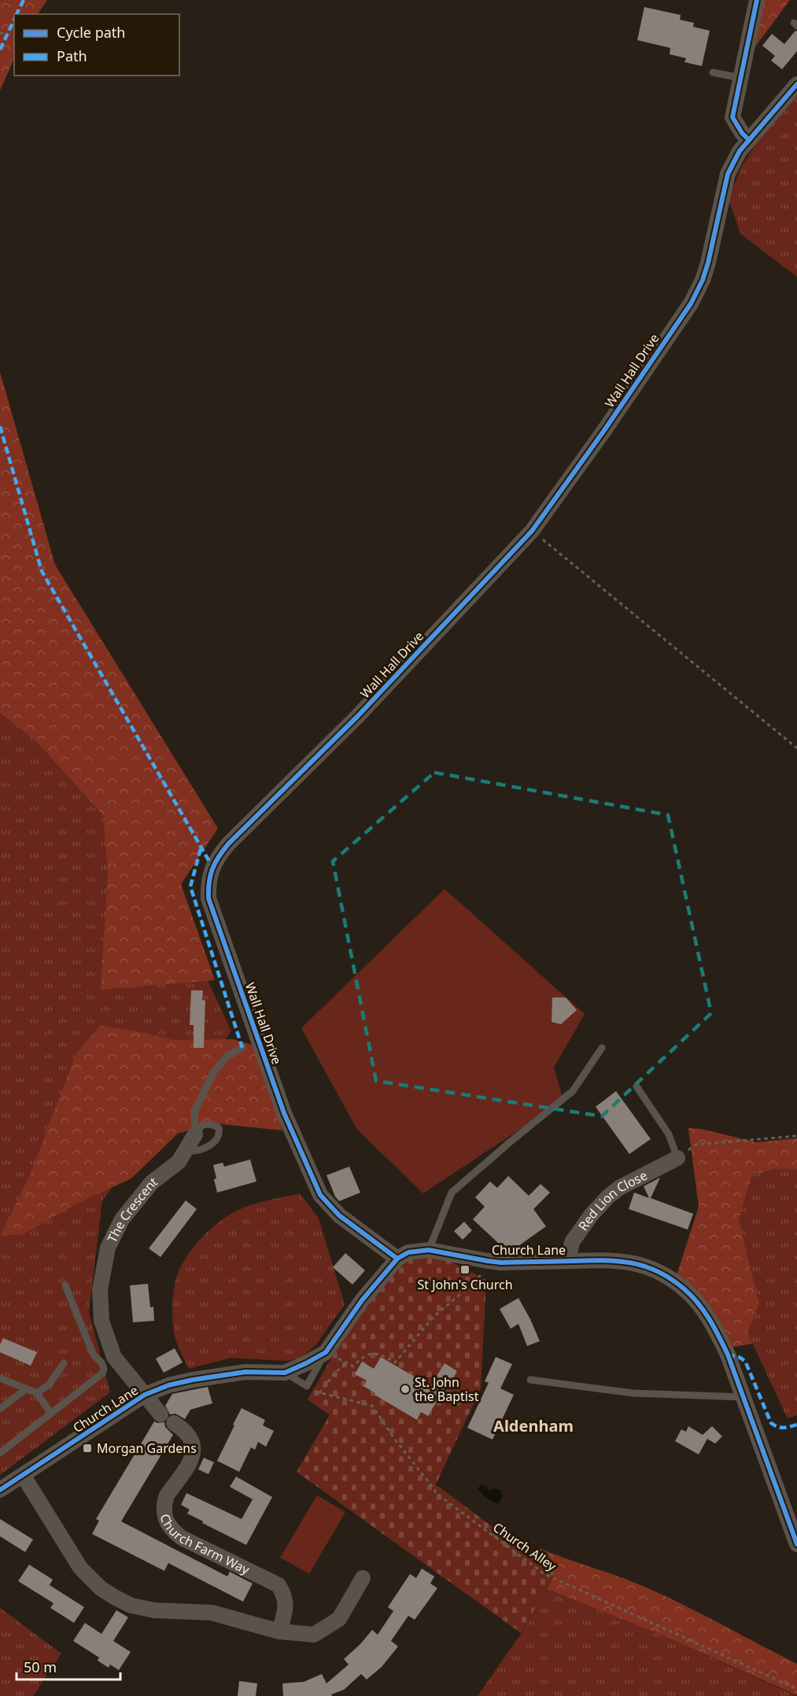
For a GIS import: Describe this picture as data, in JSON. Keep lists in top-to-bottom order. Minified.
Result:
{"streets":{"street":["Wall Hall Drive","Red Lion Close","The Crescent","Church Lane","Church Farm Way"],"path":["Church Alley"]},"crossings":[["Wall Hall Drive","Church Lane"],["Red Lion Close","Church Lane"],["The Crescent","Church Lane"]],"districts":["Aldenham"],"places":{"transit":["St John's Church","Morgan Gardens"],"other":["St. John the Baptist"]},"legend":["Cycle path","Path"],"scale_bar":"50 m"}
